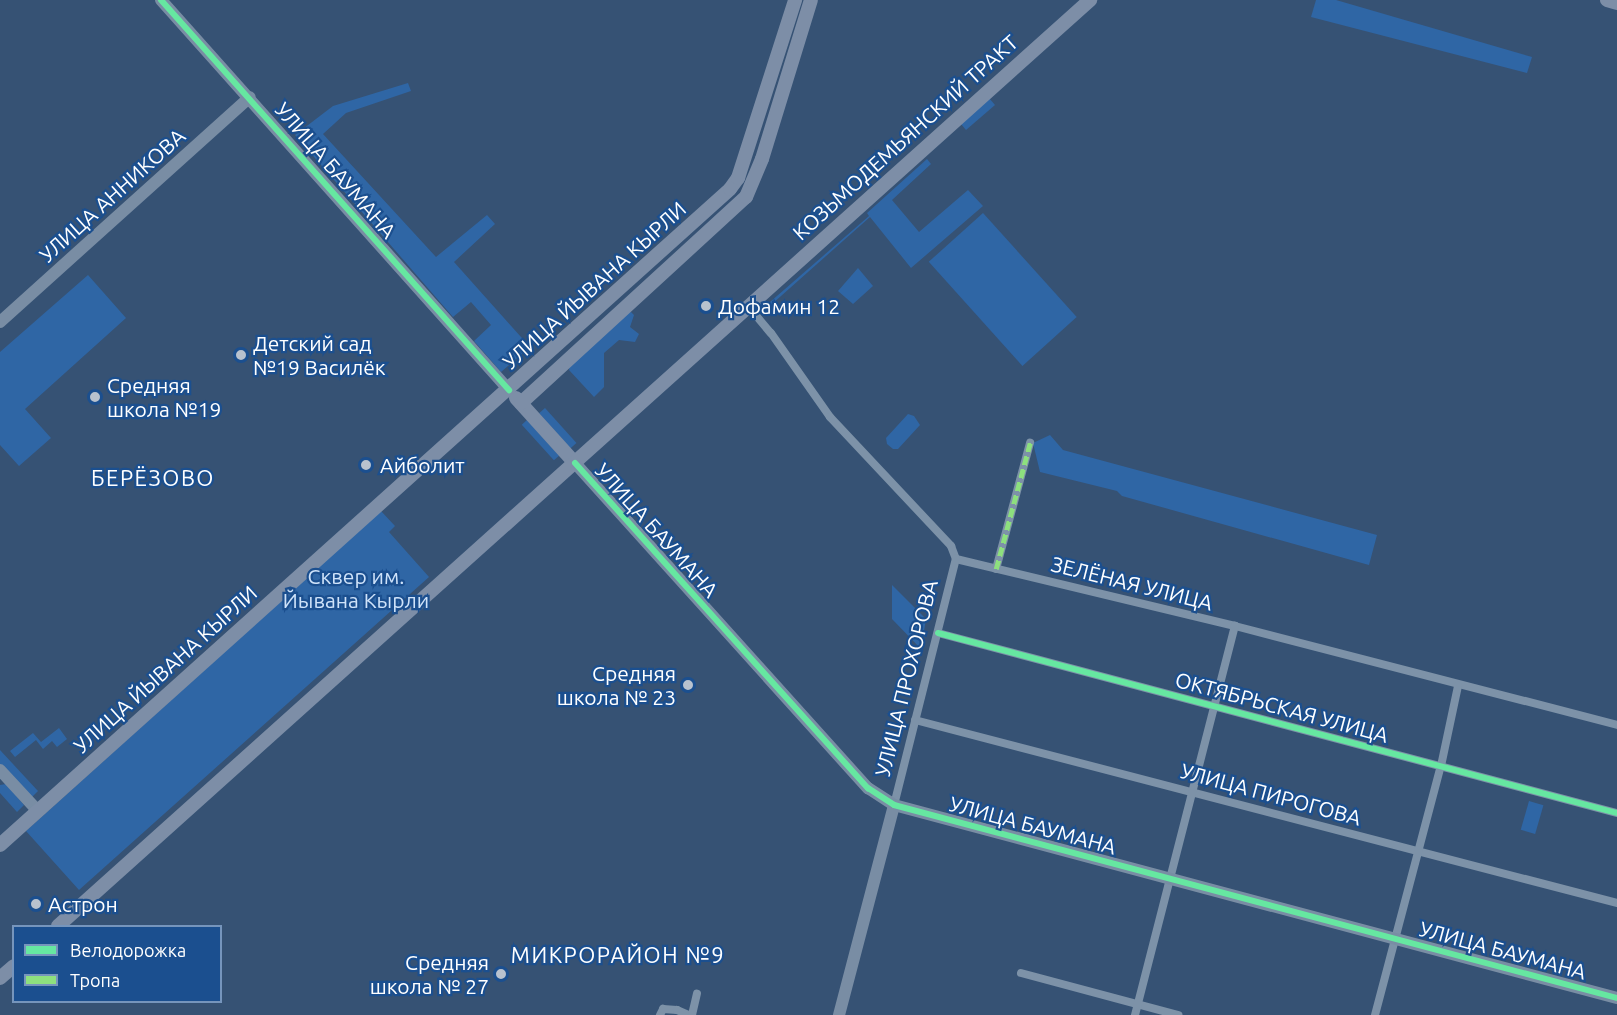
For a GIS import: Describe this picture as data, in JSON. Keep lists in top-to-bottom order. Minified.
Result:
{"streets":{"main road":["КОЗЬМОДЕМЬЯНСКИЙ ТРАКТ","УЛИЦА БАУМАНА","УЛИЦА ЙЫВАНА КЫРЛИ"],"street":["УЛИЦА АННИКОВА","ЗЕЛЁНАЯ УЛИЦА","УЛИЦА ПРОХОРОВА","ОКТЯБРЬСКАЯ УЛИЦА","УЛИЦА ПИРОГОВА"]},"crossings":[["УЛИЦА БАУМАНА","УЛИЦА АННИКОВА"],["УЛИЦА БАУМАНА","УЛИЦА ЙЫВАНА КЫРЛИ"],["УЛИЦА БАУМАНА","УЛИЦА ПРОХОРОВА"],["ЗЕЛЁНАЯ УЛИЦА","УЛИЦА ПРОХОРОВА"],["УЛИЦА ПРОХОРОВА","ОКТЯБРЬСКАЯ УЛИЦА"],["УЛИЦА ПРОХОРОВА","УЛИЦА ПИРОГОВА"]],"districts":["БЕРЁЗОВО","МИКРОРАЙОН №9"],"parks":["Сквер им. Йывана Кырли"],"places":["Дофамин 12","Детский сад №19 Василёк","Средняя школа №19","Айболит","Средняя школа № 23","Астрон","Средняя школа № 27"],"legend":["Велодорожка","Тропа"]}
